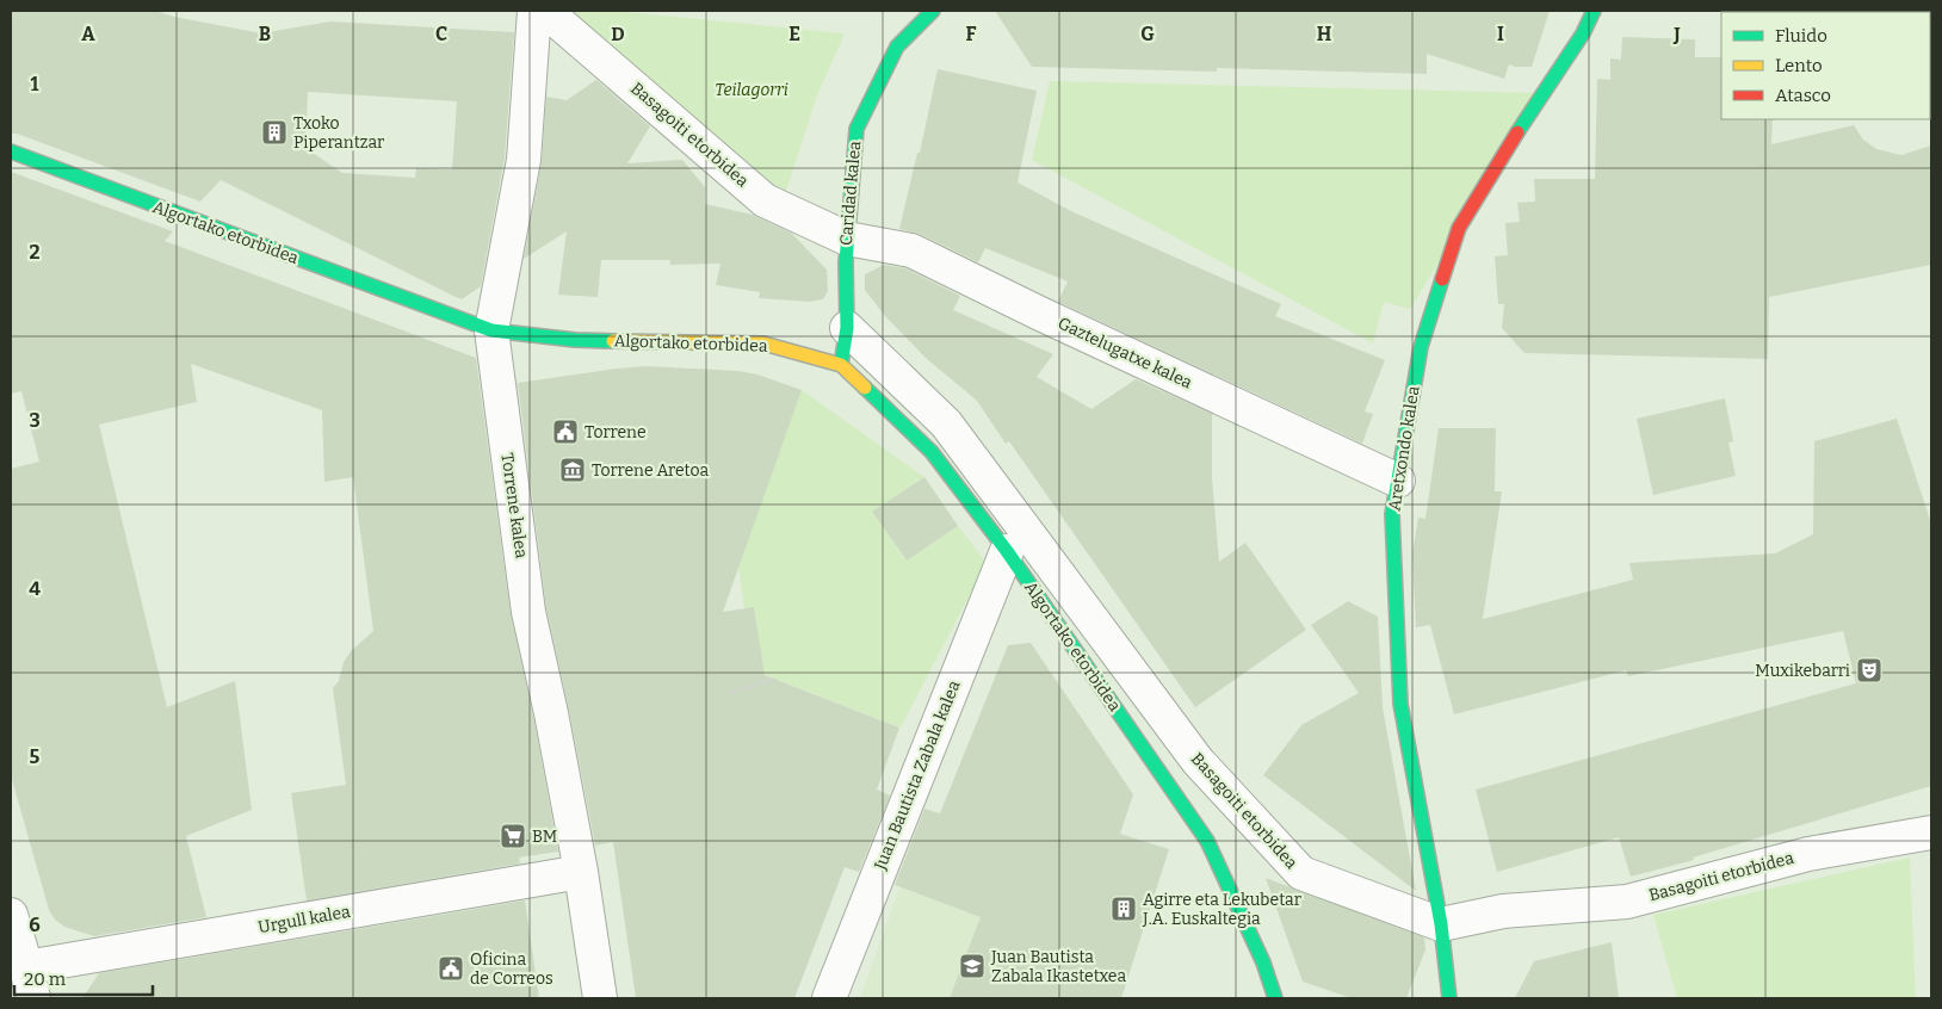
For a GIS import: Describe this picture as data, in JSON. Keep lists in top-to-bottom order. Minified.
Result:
{"streets":{"street":["Basagoiti etorbidea","Caridad kalea","Algortako etorbidea","Gaztelugatxe kalea","Aretxondo kalea","Torrene kalea","Juan Bautista Zabala kalea","Urgull kalea"]},"crossings":[["Basagoiti etorbidea","Caridad kalea"],["Basagoiti etorbidea","Gaztelugatxe kalea"],["Basagoiti etorbidea","Aretxondo kalea"],["Caridad kalea","Algortako etorbidea"],["Caridad kalea","Gaztelugatxe kalea"],["Algortako etorbidea","Torrene kalea"],["Algortako etorbidea","Juan Bautista Zabala kalea"],["Gaztelugatxe kalea","Aretxondo kalea"],["Torrene kalea","Urgull kalea"]],"parks":["Teilagorri"],"places":{"building":["Txoko Piperantzar","Agirre eta Lekubetar J.A. Euskaltegia"],"public building":["Torrene","Oficina de Correos"],"museum":["Torrene Aretoa"],"theatre":["Muxikebarri"],"supermarket":["BM"],"school or university":["Juan Bautista Zabala Ikastetxea"]},"legend":["Fluido","Lento","Atasco"],"scale_bar":"20 m","grid":{"columns":["A","B","C","D","E","F","G","H","I","J"],"rows":["1","2","3","4","5","6"]}}
